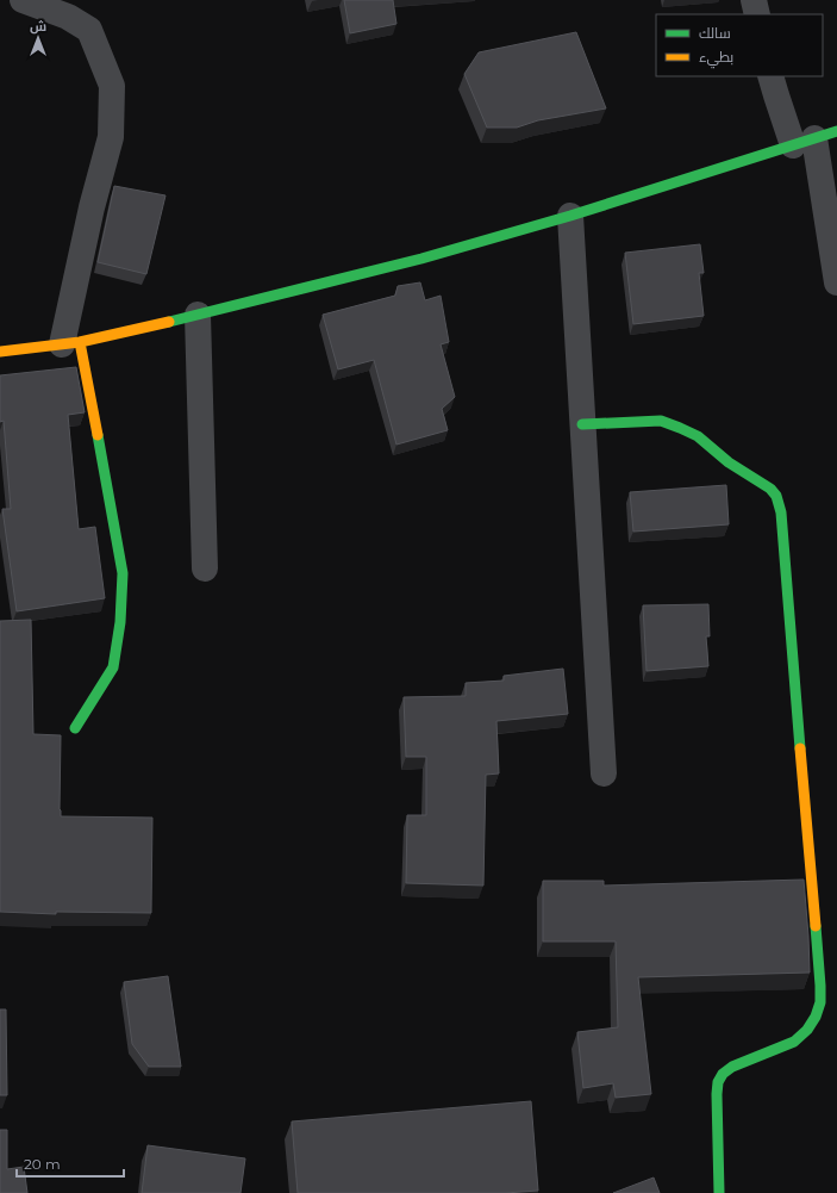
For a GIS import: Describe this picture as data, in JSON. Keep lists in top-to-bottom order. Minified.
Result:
{"legend":["سالك","بطيء"],"scale_bar":"20 m","north":"top"}
